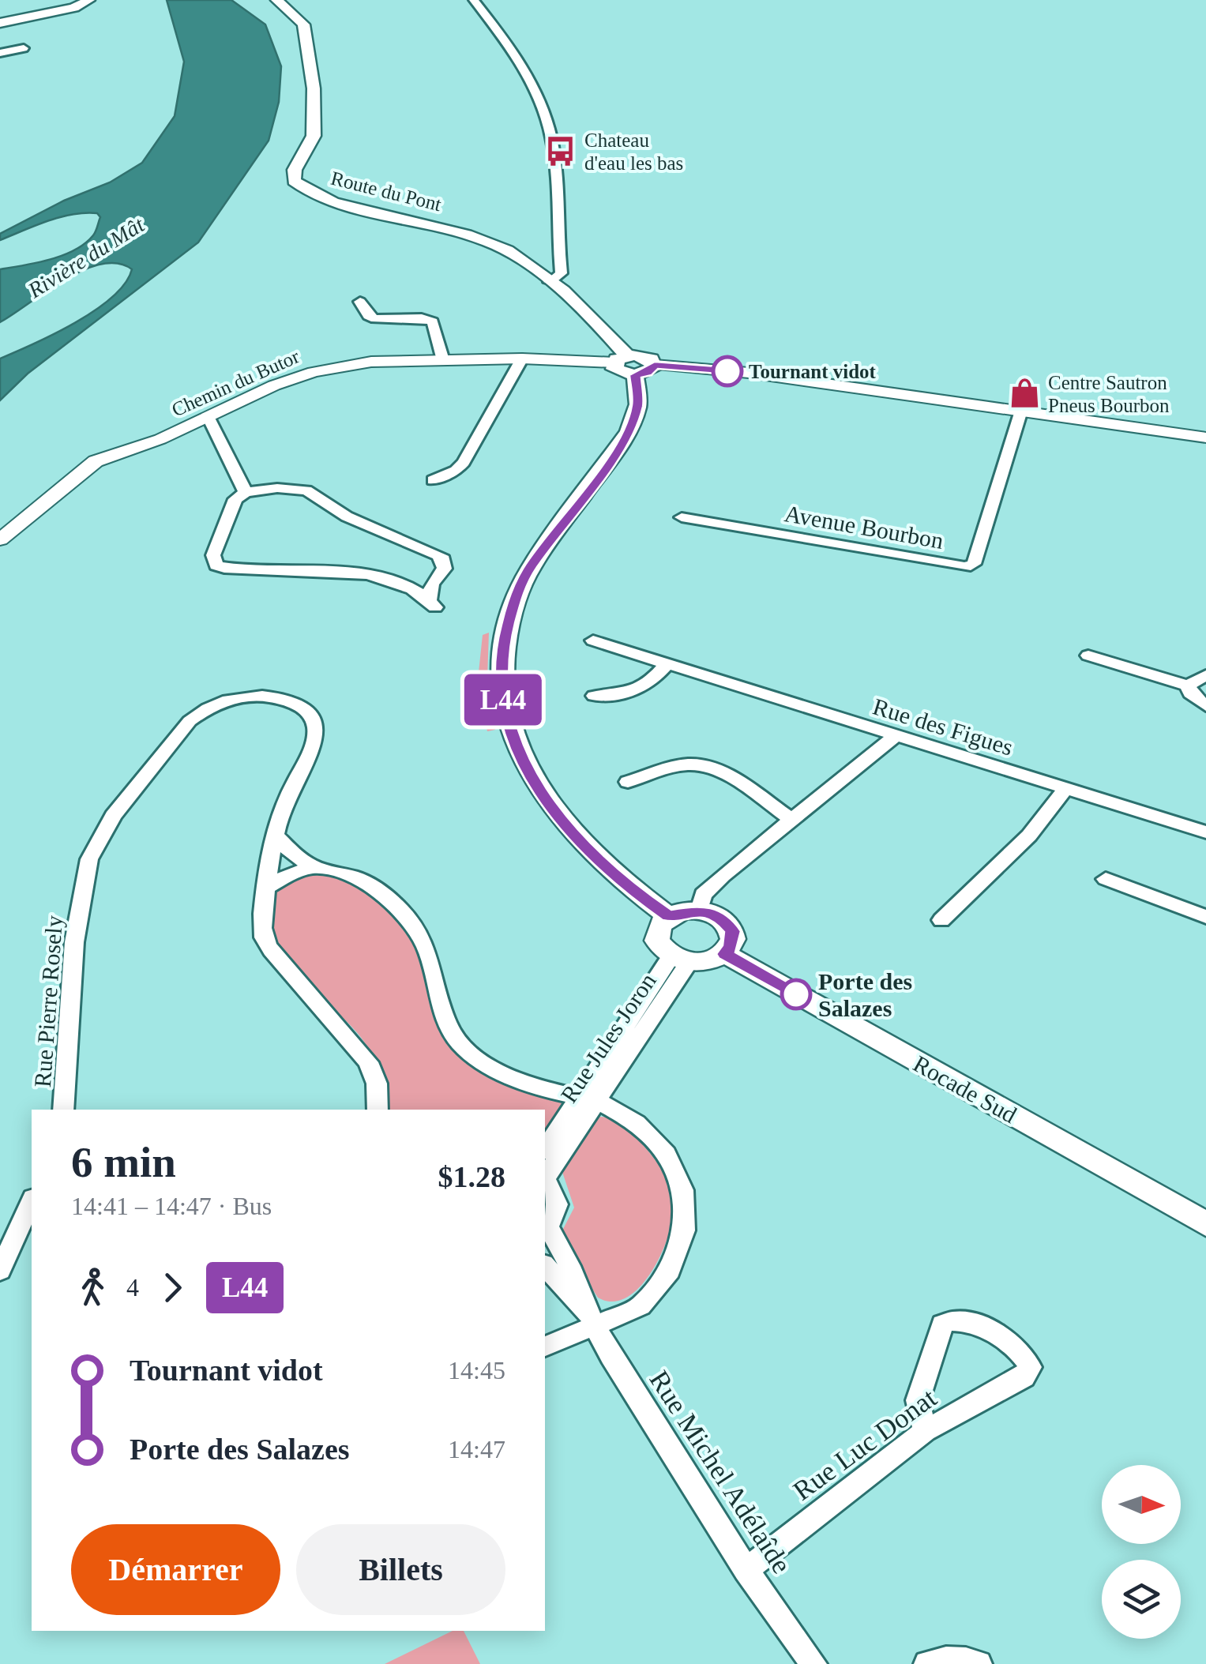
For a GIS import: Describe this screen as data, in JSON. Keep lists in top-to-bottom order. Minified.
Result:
{"streets":{"main road":["Route du Pont","Rocade Sud"],"street":["Chemin du Butor","Avenue Bourbon","Rue des Figues","Rue Pierre Rosely","Rue Jules Joron","Rue Luc Donat","Rue Michel Adélaîde"]},"crossings":[["Route du Pont","Chemin du Butor"],["Rue Jules Joron","Rocade Sud"],["Rue Luc Donat","Rue Michel Adélaîde"]],"water":["Rivière du Mât"],"places":{"bus stop":["Chateau d'eau les bas"],"other":["Tournant vidot","Porte des Salazes"],"shop":["Centre Sautron Pneus Bourbon"]},"lines":["bus line L44"],"north":"right","page":{"on_map":"L44","heading":["6 min","14:41 – 14:47 · Bus","$1.28"],"legs":["4","L44"],"list":[{"name":"Tournant vidot","value":"14:45"},{"name":"Porte des Salazes","value":"14:47"}],"buttons":["Démarrer","Billets"]}}
